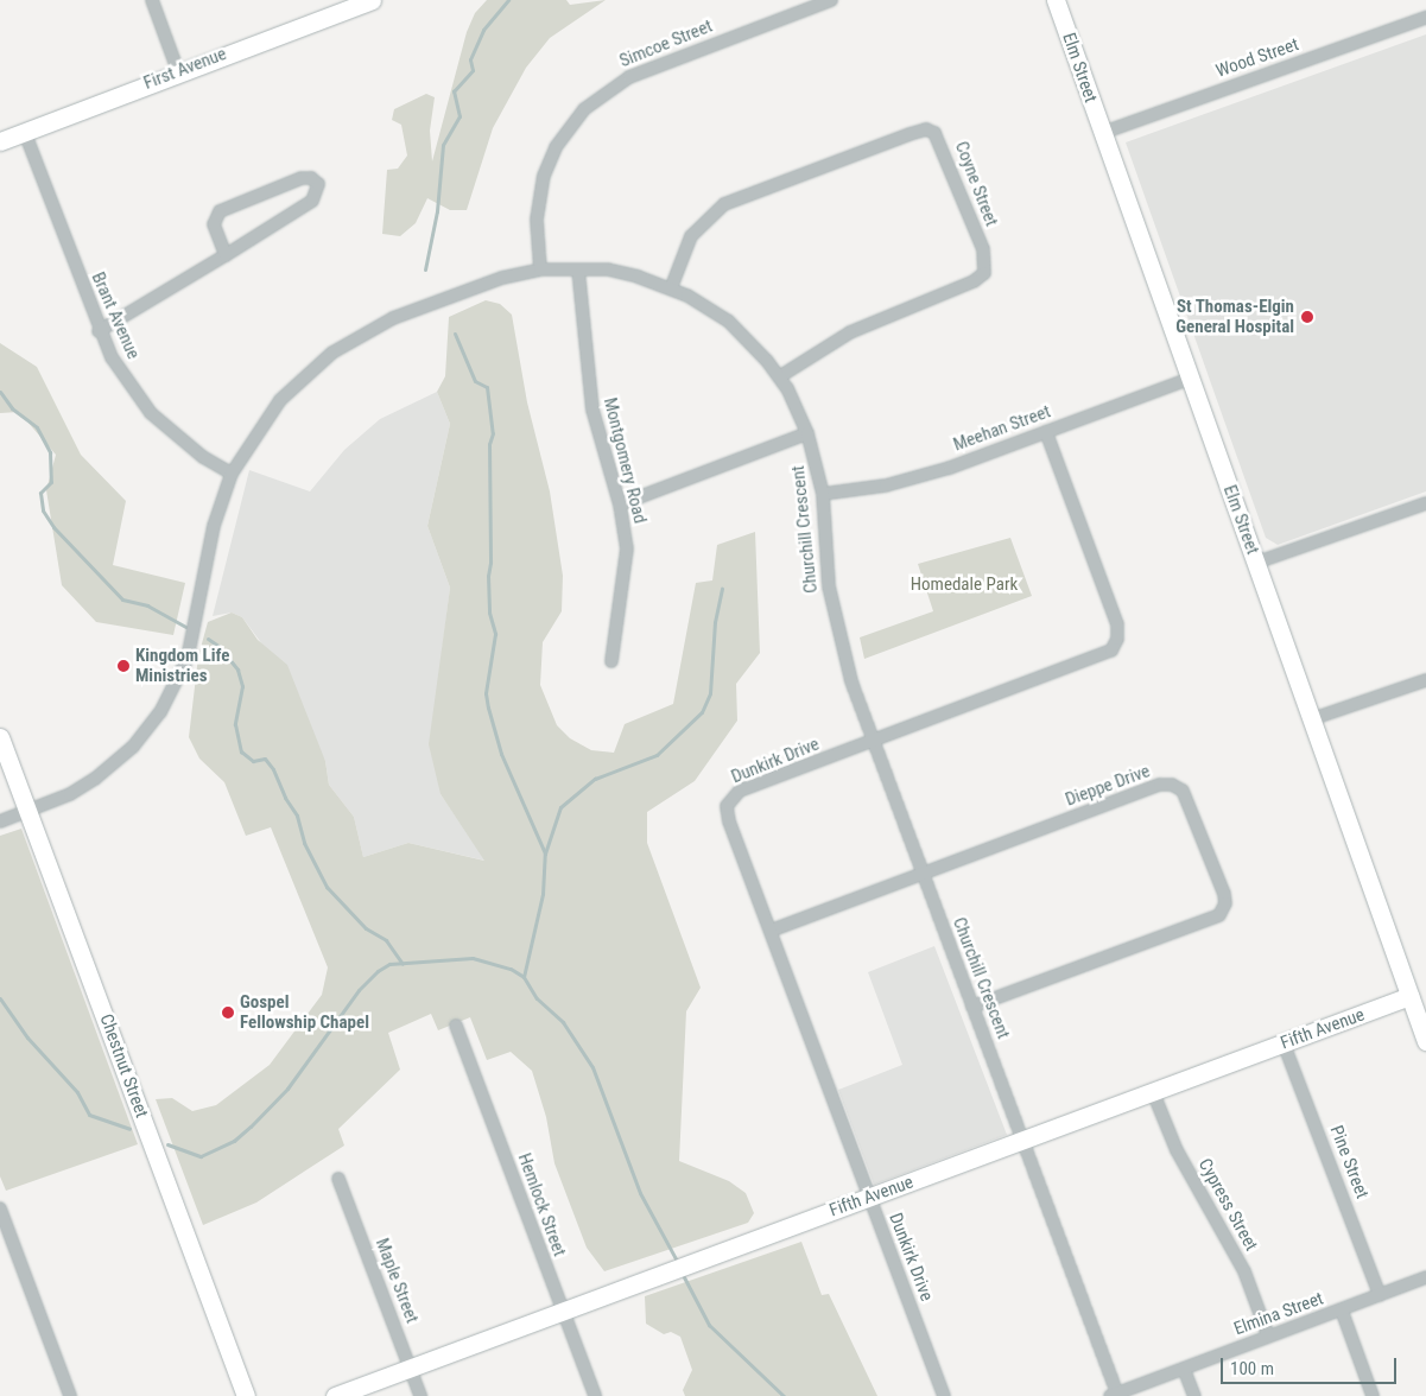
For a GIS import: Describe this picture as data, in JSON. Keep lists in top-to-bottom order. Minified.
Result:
{"streets":{"street":["Simcoe Street","Wood Street","Elm Street","First Avenue","Coyne Street","Brant Avenue","Meehan Street","Montgomery Road","Churchill Crescent","Dunkirk Drive","Dieppe Drive","Fifth Avenue","Chestnut Street","Pine Street","Hemlock Street","Cypress Street","Maple Street","Elmina Street"]},"crossings":[["Simcoe Street","Churchill Crescent"],["Wood Street","Elm Street"],["Elm Street","Meehan Street"],["Elm Street","Fifth Avenue"],["First Avenue","Brant Avenue"],["Coyne Street","Churchill Crescent"],["Brant Avenue","Churchill Crescent"],["Meehan Street","Churchill Crescent"],["Meehan Street","Dunkirk Drive"],["Montgomery Road","Churchill Crescent"],["Churchill Crescent","Dunkirk Drive"],["Churchill Crescent","Dieppe Drive"],["Churchill Crescent","Fifth Avenue"],["Churchill Crescent","Chestnut Street"],["Churchill Crescent","Elmina Street"],["Dunkirk Drive","Dieppe Drive"],["Dunkirk Drive","Fifth Avenue"],["Fifth Avenue","Pine Street"],["Fifth Avenue","Hemlock Street"],["Fifth Avenue","Cypress Street"],["Fifth Avenue","Maple Street"],["Pine Street","Elmina Street"],["Cypress Street","Elmina Street"]],"parks":["Homedale Park"],"places":["St Thomas-Elgin General Hospital","Kingdom Life Ministries","Gospel Fellowship Chapel"],"scale_bar":"100 m"}
